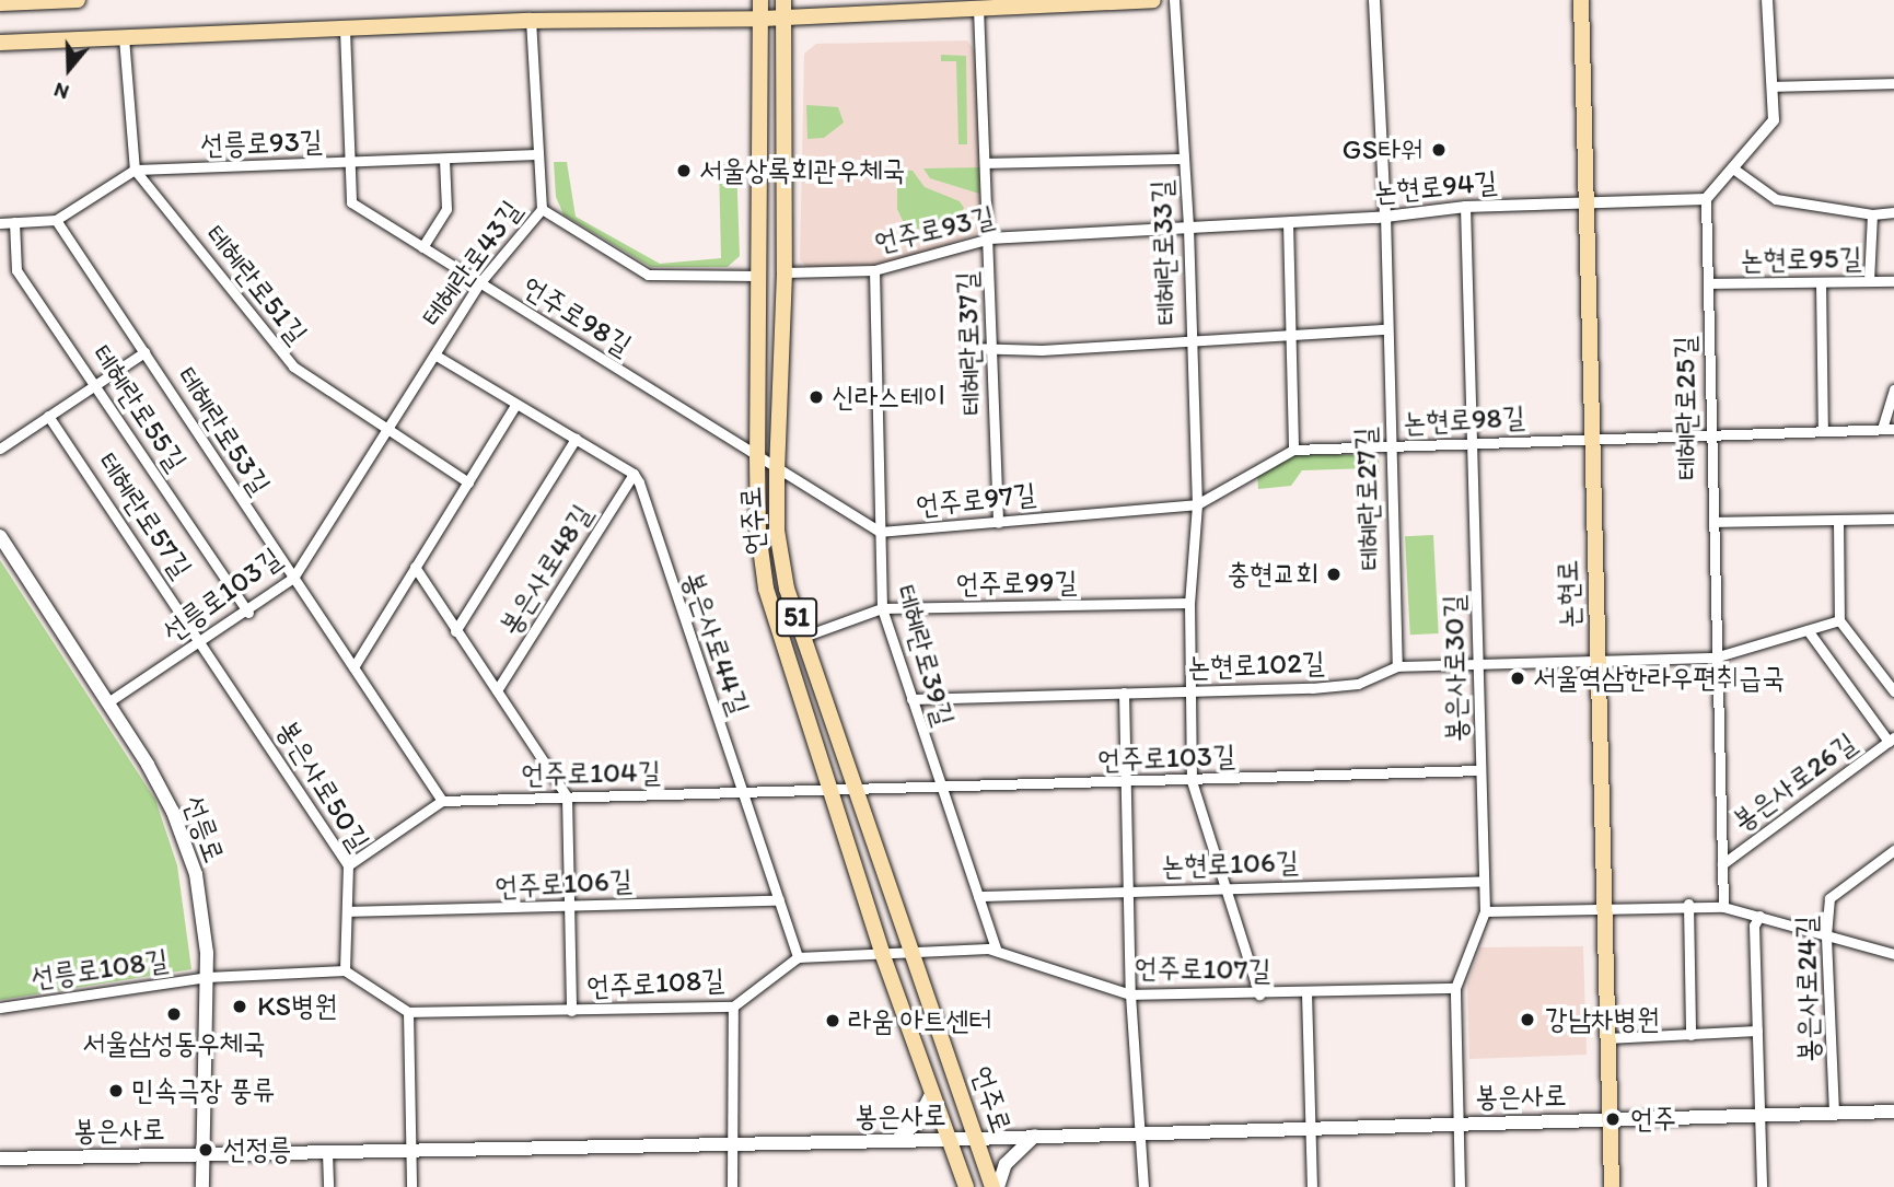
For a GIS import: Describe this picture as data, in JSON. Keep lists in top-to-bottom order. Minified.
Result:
{"streets":{"main road":["언주로","논현로","51","선릉로","봉은사로"],"street":["선릉로93길","논현로94길","언주로93길","테헤란로33길","논현로95길","테헤란로43길","테헤란로51길","언주로98길","테헤란로37길","테헤란로55길","테헤란로25길","논현로98길","테헤란로53길","테헤란로27길","언주로97길","테헤란로57길","봉은사로48길","언주로99길","선릉로103길","봉은사로44길","테헤란로39길","논현로102길","봉은사로30길","언주로103길","언주로104길","봉은사로26길","봉은사로50길","논현로106길","언주로106길","선릉로108길","언주로107길","언주로108길","봉은사로24길"]},"crossings":[["선릉로93길","테헤란로43길"],["선릉로93길","테헤란로51길"],["선릉로93길","언주로98길"],["논현로94길","언주로93길"],["논현로94길","테헤란로33길"],["논현로94길","테헤란로25길"],["논현로94길","테헤란로27길"],["논현로94길","논현로"],["논현로94길","봉은사로30길"],["언주로93길","테헤란로33길"],["언주로93길","테헤란로37길"],["언주로93길","언주로"],["언주로93길","테헤란로39길"],["테헤란로33길","논현로98길"],["테헤란로33길","언주로97길"],["테헤란로33길","언주로99길"],["테헤란로33길","논현로102길"],["테헤란로33길","언주로103길"],["테헤란로33길","논현로106길"],["테헤란로33길","언주로107길"],["논현로95길","테헤란로25길"],["테헤란로43길","테헤란로51길"],["테헤란로43길","언주로98길"],["테헤란로43길","선릉로103길"],["테헤란로51길","선릉로103길"],["언주로98길","언주로97길"],["언주로98길","언주로"],["테헤란로37길","언주로97길"],["테헤란로55길","선릉로103길"],["테헤란로25길","논현로98길"],["테헤란로25길","논현로102길"],["테헤란로25길","봉은사로26길"],["논현로98길","테헤란로27길"],["논현로98길","언주로97길"],["논현로98길","논현로"],["논현로98길","봉은사로30길"],["테헤란로53길","선릉로103길"],["테헤란로53길","언주로104길"],["테헤란로27길","논현로102길"],["언주로97길","언주로"],["언주로97길","테헤란로39길"],["테헤란로57길","선릉로103길"],["테헤란로57길","봉은사로50길"],["언주로","언주로99길"],["언주로","봉은사로44길"],["언주로","언주로103길"],["언주로","언주로104길"],["언주로","언주로107길"],["언주로","언주로108길"],["언주로","봉은사로"],["봉은사로48길","봉은사로44길"],["봉은사로48길","언주로104길"],["언주로99길","테헤란로39길"],["논현로","논현로102길"],["논현로","봉은사로"],["선릉로103길","봉은사로50길"],["선릉로103길","선릉로"],["봉은사로44길","언주로104길"],["봉은사로44길","언주로106길"],["봉은사로44길","언주로108길"],["봉은사로44길","봉은사로"],["테헤란로39길","논현로102길"],["테헤란로39길","언주로103길"],["테헤란로39길","논현로106길"],["테헤란로39길","언주로107길"],["논현로102길","봉은사로30길"],["논현로102길","봉은사로26길"],["봉은사로30길","언주로103길"],["봉은사로30길","논현로106길"],["봉은사로30길","언주로107길"],["봉은사로30길","봉은사로"],["언주로103길","언주로104길"],["봉은사로50길","언주로106길"],["봉은사로50길","선릉로108길"],["선릉로","선릉로108길"],["선릉로","봉은사로"],["언주로108길","봉은사로"],["봉은사로24길","봉은사로"]],"places":["GS타워","서울상록회관우체국","신라스테이","충현교회","서울역삼한라우편취급국","KS병원","서울삼성동우체국","강남차병원","라움 아트센터","민속극장 풍류","언주","선정릉"],"north":"bottom"}
